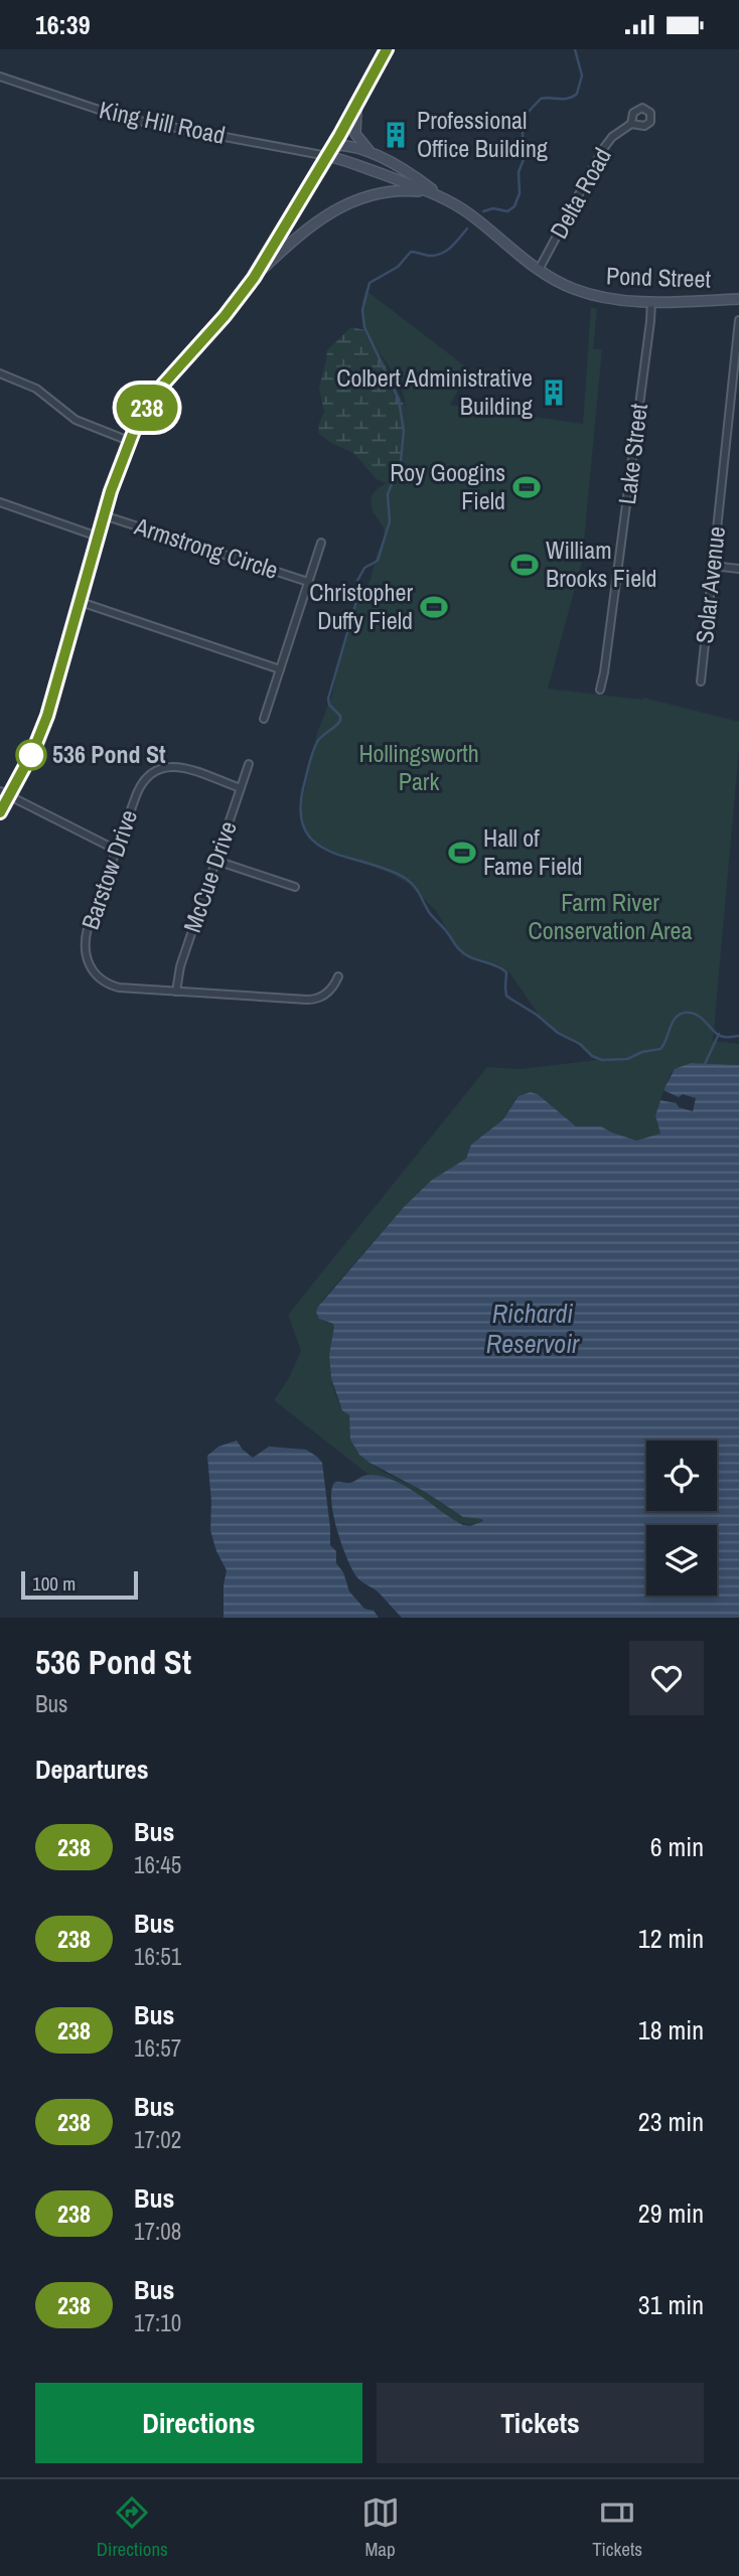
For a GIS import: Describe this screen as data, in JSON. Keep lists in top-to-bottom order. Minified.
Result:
{"streets":{"main road":["Pond Street"],"street":["King Hill Road","Delta Road","Lake Street","Armstrong Circle","Solar Avenue","Barstow Drive","McCue Drive"]},"crossings":[["King Hill Road","Pond Street"],["Delta Road","Pond Street"],["Pond Street","Lake Street"],["Barstow Drive","McCue Drive"]],"water":["Richardi Reservoir"],"parks":["Hollingsworth Park","Farm River Conservation Area"],"places":{"building":["Professional Office Building","Colbert Administrative Building"],"sports":["Roy Googins Field","William Brooks Field","Christopher Duffy Field","Hall of Fame Field"],"other":["536 Pond St"]},"lines":["bus line 238"],"scale_bar":"100 m","page":{"status":"16:39","on_map":"238","scale":"100 m","heading":[["536 Pond St","Bus"],"Departures"],"list":[{"mark":"238","name":"Bus","note":"16:45","value":"6 min"},{"mark":"238","name":"Bus","note":"16:51","value":"12 min"},{"mark":"238","name":"Bus","note":"16:57","value":"18 min"},{"mark":"238","name":"Bus","note":"17:02","value":"23 min"},{"mark":"238","name":"Bus","note":"17:08","value":"29 min"},{"mark":"238","name":"Bus","note":"17:10","value":"31 min"}],"buttons":["Directions","Tickets"],"tabs":["Directions","Map","Tickets"]}}
